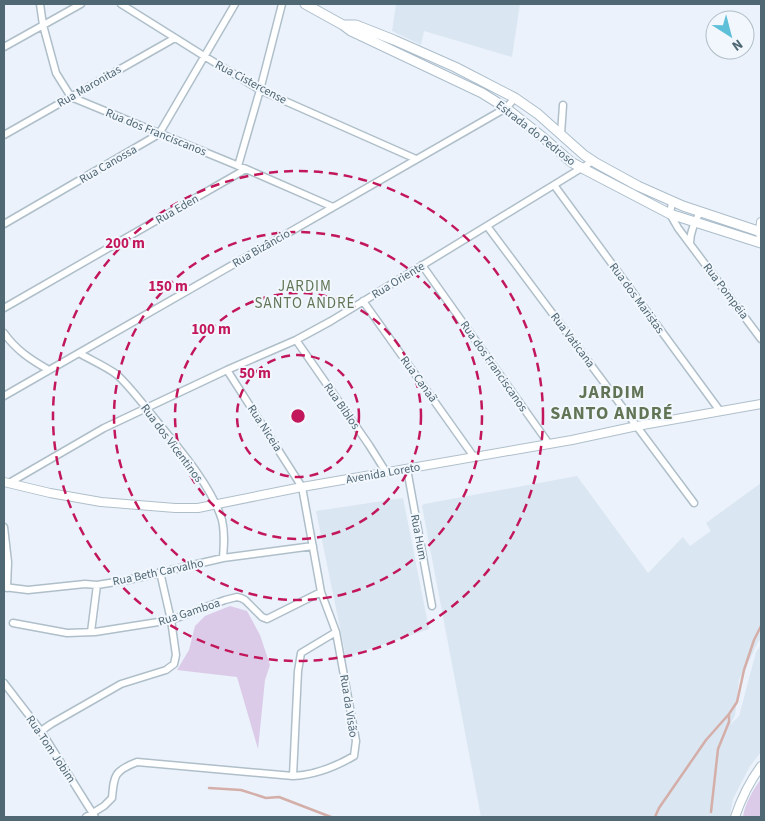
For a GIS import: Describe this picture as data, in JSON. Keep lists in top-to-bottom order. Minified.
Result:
{"streets":{"main road":["Estrada do Pedroso"],"street":["Rua Cistercense","Rua Maronitas","Rua dos Franciscanos","Rua Canossa","Rua Eden","Rua Bizâncio","Rua Oriente","Rua Pompéia","Rua dos Maristas","Rua Vaticana","Rua Canaã","Rua Biblos","Rua Niceia","Rua dos Vicentinos","Avenida Loreto","Rua Hum","Rua Beth Carvalho","Rua Gamboa","Rua da Visão","Rua Tom Jobim"]},"crossings":[["Rua Cistercense","Rua Maronitas"],["Rua Cistercense","Rua Canossa"],["Rua Cistercense","Rua Bizâncio"],["Rua Maronitas","Rua dos Franciscanos"],["Rua dos Franciscanos","Rua Canossa"],["Rua dos Franciscanos","Rua Eden"],["Rua dos Franciscanos","Rua Bizâncio"],["Rua dos Franciscanos","Rua Oriente"],["Rua dos Franciscanos","Avenida Loreto"],["Estrada do Pedroso","Rua Bizâncio"],["Estrada do Pedroso","Rua Oriente"],["Estrada do Pedroso","Rua Pompéia"],["Rua Bizâncio","Rua dos Vicentinos"],["Rua Oriente","Rua dos Maristas"],["Rua Oriente","Rua Vaticana"],["Rua Oriente","Rua Canaã"],["Rua Oriente","Rua Biblos"],["Rua Oriente","Rua Niceia"],["Rua Oriente","Rua dos Vicentinos"],["Rua Oriente","Avenida Loreto"],["Rua dos Maristas","Avenida Loreto"],["Rua Vaticana","Avenida Loreto"],["Rua Canaã","Avenida Loreto"],["Rua Biblos","Avenida Loreto"],["Rua Niceia","Avenida Loreto"],["Rua Niceia","Rua da Visão"],["Rua dos Vicentinos","Avenida Loreto"],["Rua dos Vicentinos","Rua Beth Carvalho"],["Avenida Loreto","Rua Hum"],["Avenida Loreto","Rua da Visão"],["Rua Beth Carvalho","Rua da Visão"],["Rua Gamboa","Rua da Visão"],["Rua da Visão","Rua Tom Jobim"]],"districts":["JARDIM SANTO ANDRÉ","JARDIM SANTO ANDRÉ"],"north":"bottom right","rings":["200 m","150 m","100 m","50 m"]}
